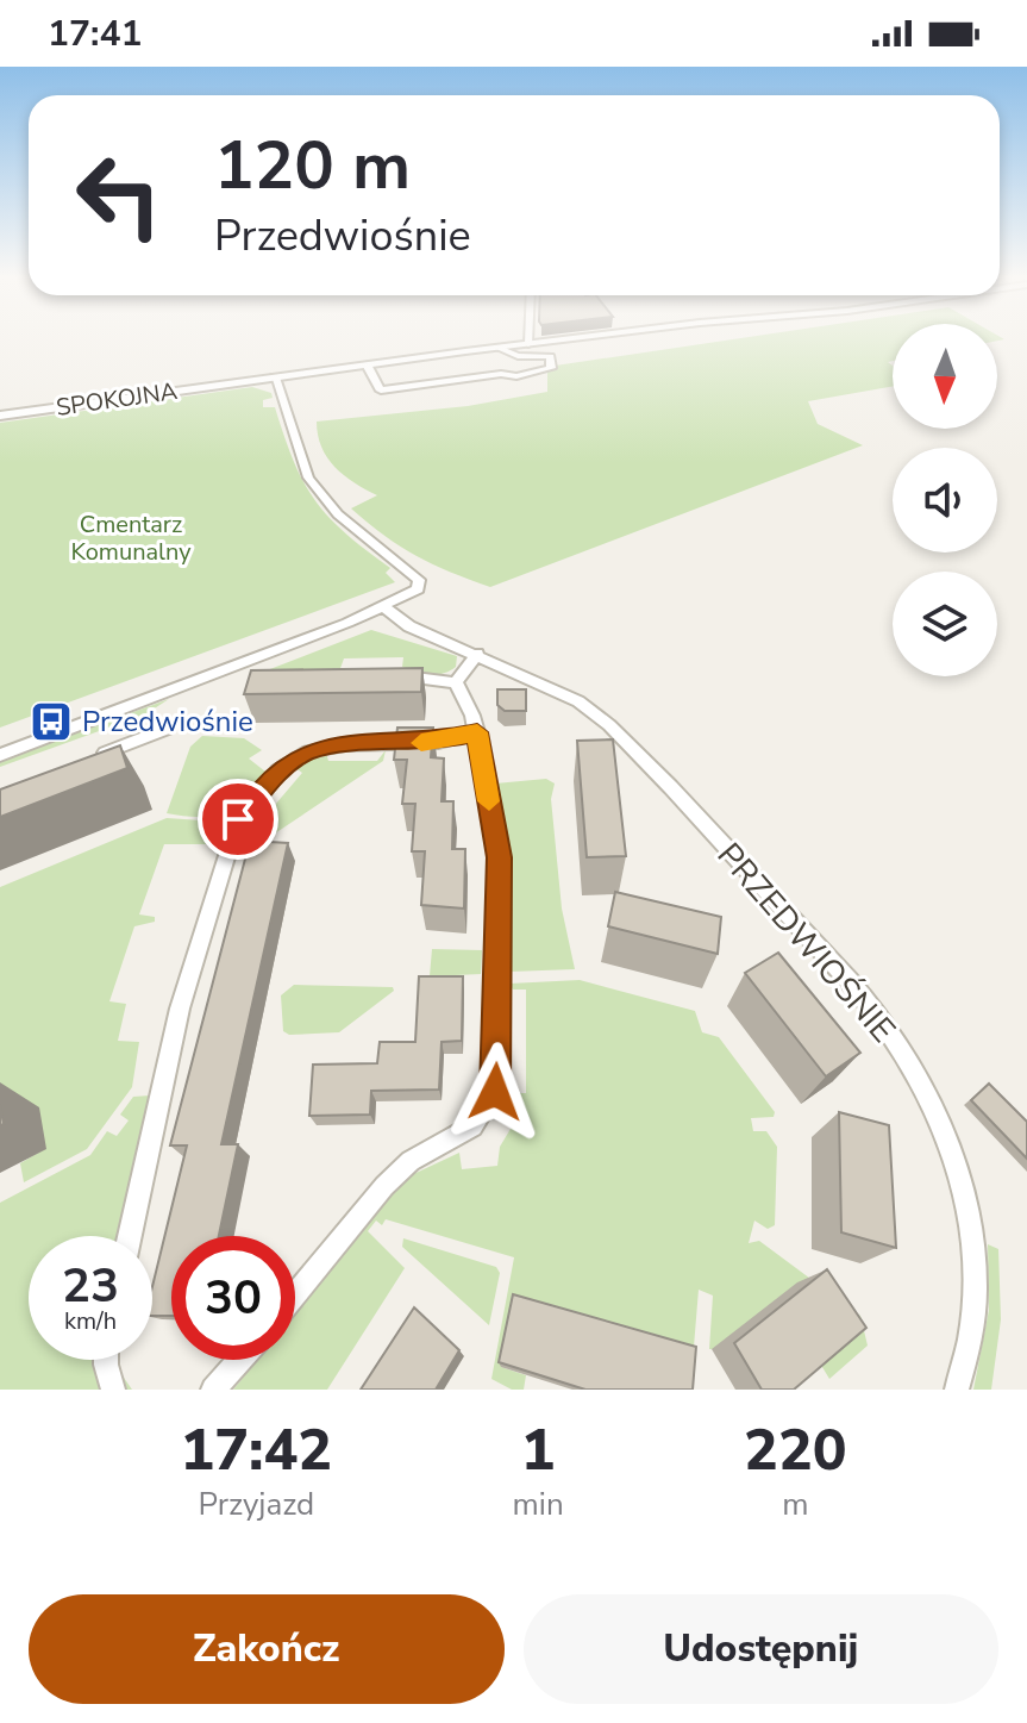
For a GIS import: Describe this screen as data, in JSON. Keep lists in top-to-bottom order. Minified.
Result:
{"streets":{"street":["SPOKOJNA","PRZEDWIOŚNIE"]},"parks":["Cmentarz Komunalny"],"places":{"bus stop":["Przedwiośnie"]},"north":"bottom","page":{"status":"17:41","turn":["120 m","Przedwiośnie"],"speed":"23 km/h","limit":"30","eta":["17:42","Przyjazd","1","min","220","m"],"buttons":["Zakończ","Udostępnij"]}}
